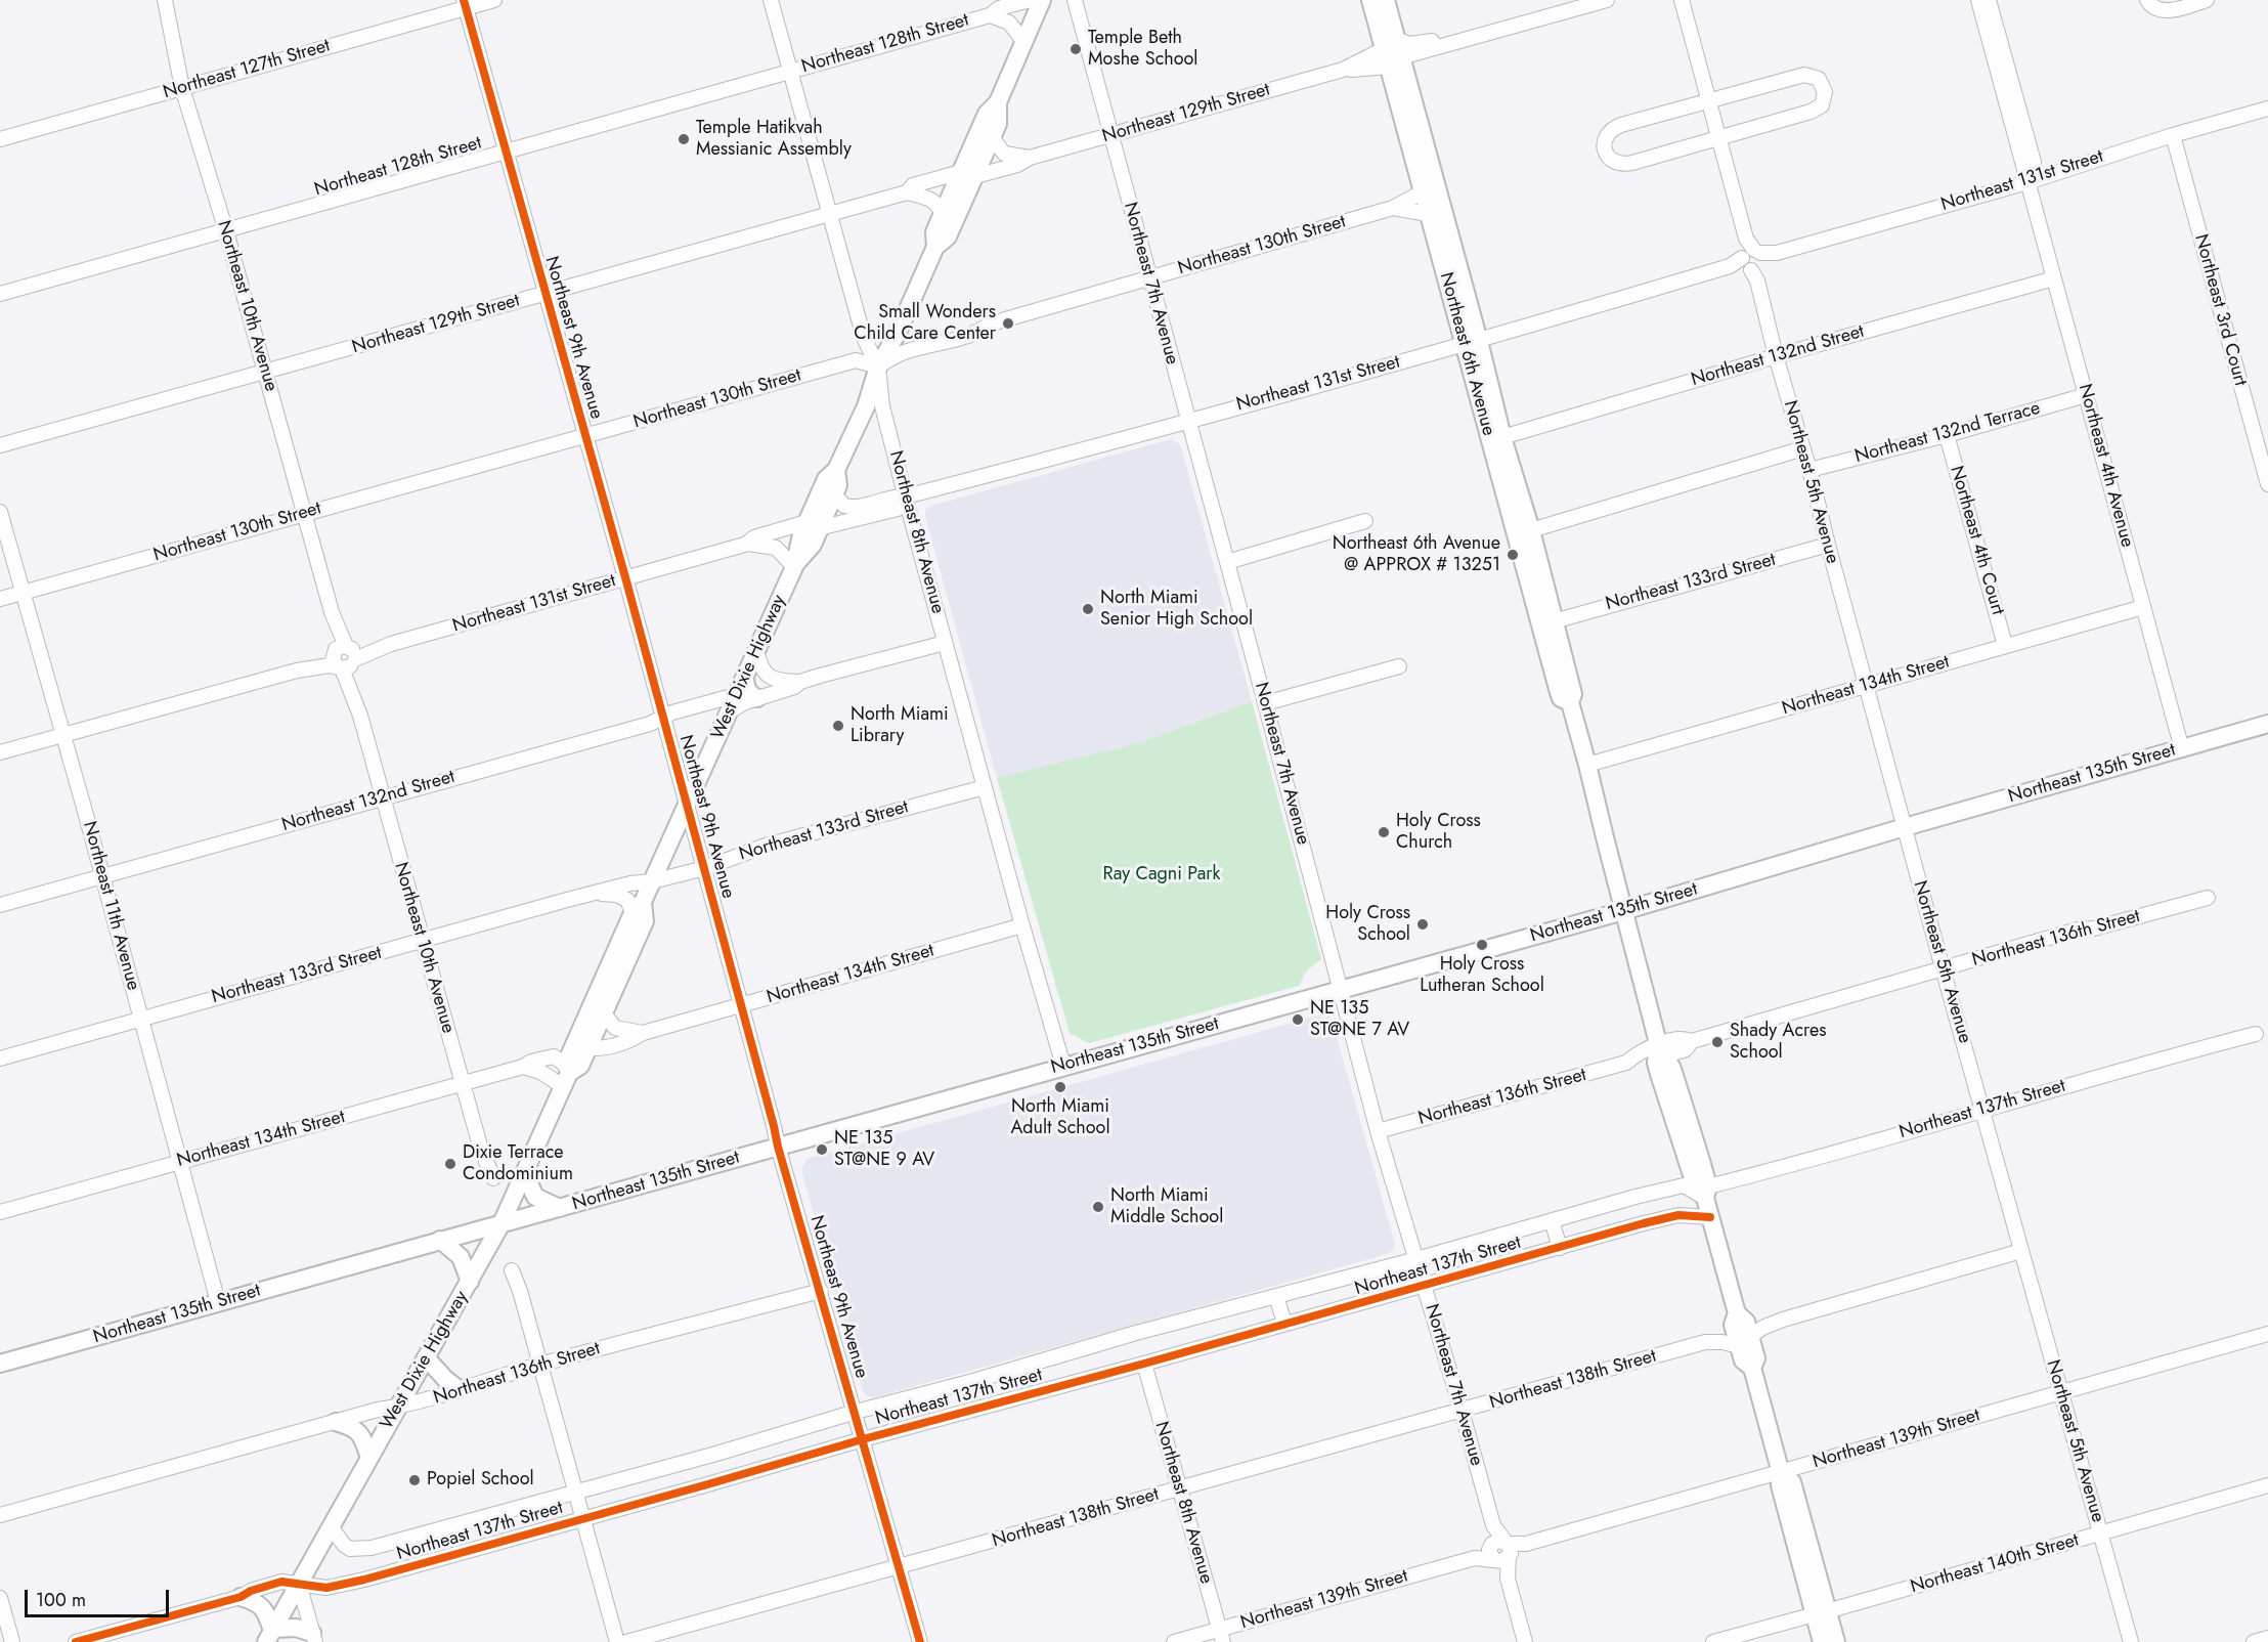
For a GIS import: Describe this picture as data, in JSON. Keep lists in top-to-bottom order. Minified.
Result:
{"streets":{"main road":["Northeast 6th Avenue","West Dixie Highway","Northeast 135th Street"],"street":["Northeast 128th Street","Northeast 127th Street","Northeast 129th Street","Northeast 131st Street","Northeast 130th Street","Northeast 7th Avenue","Northeast 10th Avenue","Northeast 3rd Court","Northeast 9th Avenue","Northeast 132nd Street","Northeast 132nd Terrace","Northeast 4th Avenue","Northeast 5th Avenue","Northeast 8th Avenue","Northeast 4th Court","Northeast 133rd Street","Northeast 134th Street","Northeast 11th Avenue","Northeast 136th Street","Northeast 137th Street","Northeast 138th Street","Northeast 139th Street","Northeast 140th Street"]},"crossings":[["Northeast 128th Street","Northeast 10th Avenue"],["Northeast 128th Street","Northeast 9th Avenue"],["Northeast 128th Street","Northeast 8th Avenue"],["Northeast 128th Street","West Dixie Highway"],["Northeast 127th Street","Northeast 10th Avenue"],["Northeast 127th Street","Northeast 9th Avenue"],["Northeast 129th Street","Northeast 7th Avenue"],["Northeast 129th Street","Northeast 10th Avenue"],["Northeast 129th Street","Northeast 9th Avenue"],["Northeast 129th Street","Northeast 6th Avenue"],["Northeast 129th Street","Northeast 8th Avenue"],["Northeast 129th Street","West Dixie Highway"],["Northeast 131st Street","Northeast 7th Avenue"],["Northeast 131st Street","Northeast 10th Avenue"],["Northeast 131st Street","Northeast 3rd Court"],["Northeast 131st Street","Northeast 9th Avenue"],["Northeast 131st Street","Northeast 6th Avenue"],["Northeast 131st Street","Northeast 4th Avenue"],["Northeast 131st Street","Northeast 5th Avenue"],["Northeast 131st Street","Northeast 8th Avenue"],["Northeast 131st Street","West Dixie Highway"],["Northeast 131st Street","Northeast 11th Avenue"],["Northeast 130th Street","Northeast 7th Avenue"],["Northeast 130th Street","Northeast 10th Avenue"],["Northeast 130th Street","Northeast 9th Avenue"],["Northeast 130th Street","Northeast 6th Avenue"],["Northeast 130th Street","Northeast 8th Avenue"],["Northeast 130th Street","West Dixie Highway"],["Northeast 130th Street","Northeast 11th Avenue"],["Northeast 7th Avenue","Northeast 135th Street"],["Northeast 7th Avenue","Northeast 136th Street"],["Northeast 7th Avenue","Northeast 137th Street"],["Northeast 7th Avenue","Northeast 138th Street"],["Northeast 7th Avenue","Northeast 139th Street"],["Northeast 10th Avenue","Northeast 132nd Street"],["Northeast 10th Avenue","Northeast 133rd Street"],["Northeast 10th Avenue","Northeast 134th Street"],["Northeast 9th Avenue","Northeast 132nd Street"],["Northeast 9th Avenue","Northeast 133rd Street"],["Northeast 9th Avenue","West Dixie Highway"],["Northeast 9th Avenue","Northeast 134th Street"],["Northeast 9th Avenue","Northeast 135th Street"],["Northeast 9th Avenue","Northeast 136th Street"],["Northeast 9th Avenue","Northeast 137th Street"],["Northeast 9th Avenue","Northeast 138th Street"],["Northeast 6th Avenue","Northeast 132nd Street"],["Northeast 6th Avenue","Northeast 133rd Street"],["Northeast 6th Avenue","Northeast 134th Street"],["Northeast 6th Avenue","Northeast 135th Street"],["Northeast 6th Avenue","Northeast 136th Street"],["Northeast 6th Avenue","Northeast 137th Street"],["Northeast 6th Avenue","Northeast 138th Street"],["Northeast 6th Avenue","Northeast 139th Street"],["Northeast 6th Avenue","Northeast 140th Street"],["Northeast 132nd Street","Northeast 4th Avenue"],["Northeast 132nd Street","Northeast 5th Avenue"],["Northeast 132nd Street","Northeast 8th Avenue"],["Northeast 132nd Street","West Dixie Highway"],["Northeast 132nd Street","Northeast 11th Avenue"],["Northeast 132nd Terrace","Northeast 4th Avenue"],["Northeast 132nd Terrace","Northeast 5th Avenue"],["Northeast 132nd Terrace","Northeast 4th Court"],["Northeast 4th Avenue","Northeast 134th Street"],["Northeast 4th Avenue","Northeast 135th Street"],["Northeast 5th Avenue","Northeast 133rd Street"],["Northeast 5th Avenue","Northeast 134th Street"],["Northeast 5th Avenue","Northeast 135th Street"],["Northeast 5th Avenue","Northeast 136th Street"],["Northeast 5th Avenue","Northeast 137th Street"],["Northeast 5th Avenue","Northeast 139th Street"],["Northeast 5th Avenue","Northeast 140th Street"],["Northeast 8th Avenue","Northeast 133rd Street"],["Northeast 8th Avenue","West Dixie Highway"],["Northeast 8th Avenue","Northeast 134th Street"],["Northeast 8th Avenue","Northeast 135th Street"],["Northeast 8th Avenue","Northeast 137th Street"],["Northeast 8th Avenue","Northeast 138th Street"],["Northeast 8th Avenue","Northeast 139th Street"],["Northeast 4th Court","Northeast 134th Street"],["Northeast 133rd Street","West Dixie Highway"],["Northeast 133rd Street","Northeast 11th Avenue"],["West Dixie Highway","Northeast 134th Street"],["West Dixie Highway","Northeast 135th Street"],["West Dixie Highway","Northeast 136th Street"],["West Dixie Highway","Northeast 137th Street"],["Northeast 134th Street","Northeast 11th Avenue"],["Northeast 135th Street","Northeast 11th Avenue"]],"parks":["Ray Cagni Park"],"places":["Temple Beth Moshe School","Temple Hatikvah Messianic Assembly","Small Wonders Child Care Center","Northeast 6th Avenue @ APPROX # 13251","North Miami Senior High School","North Miami Library","Holy Cross Church","Holy Cross School","Holy Cross Lutheran School","NE 135 ST@NE 7 AV","Shady Acres School","North Miami Adult School","NE 135 ST@NE 9 AV","Dixie Terrace Condominium","North Miami Middle School","Popiel School"],"scale_bar":"100 m"}
